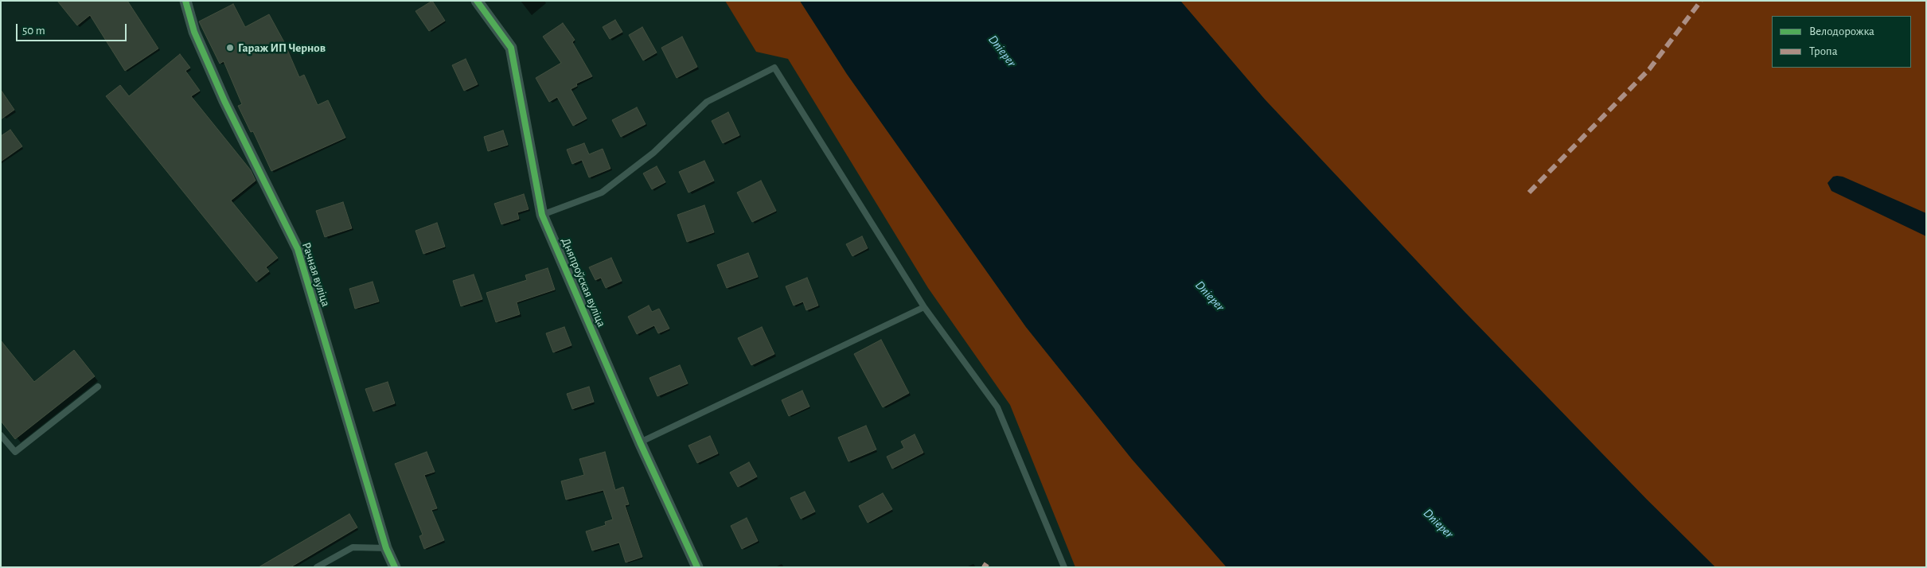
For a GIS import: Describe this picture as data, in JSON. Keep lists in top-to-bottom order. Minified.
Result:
{"streets":{"street":["Рачная вуліца","Дняпроўская вуліца"]},"water":["Dnieper"],"places":["Гараж ИП Чернов"],"legend":["Велодорожка","Тропа"],"scale_bar":"50 m"}
